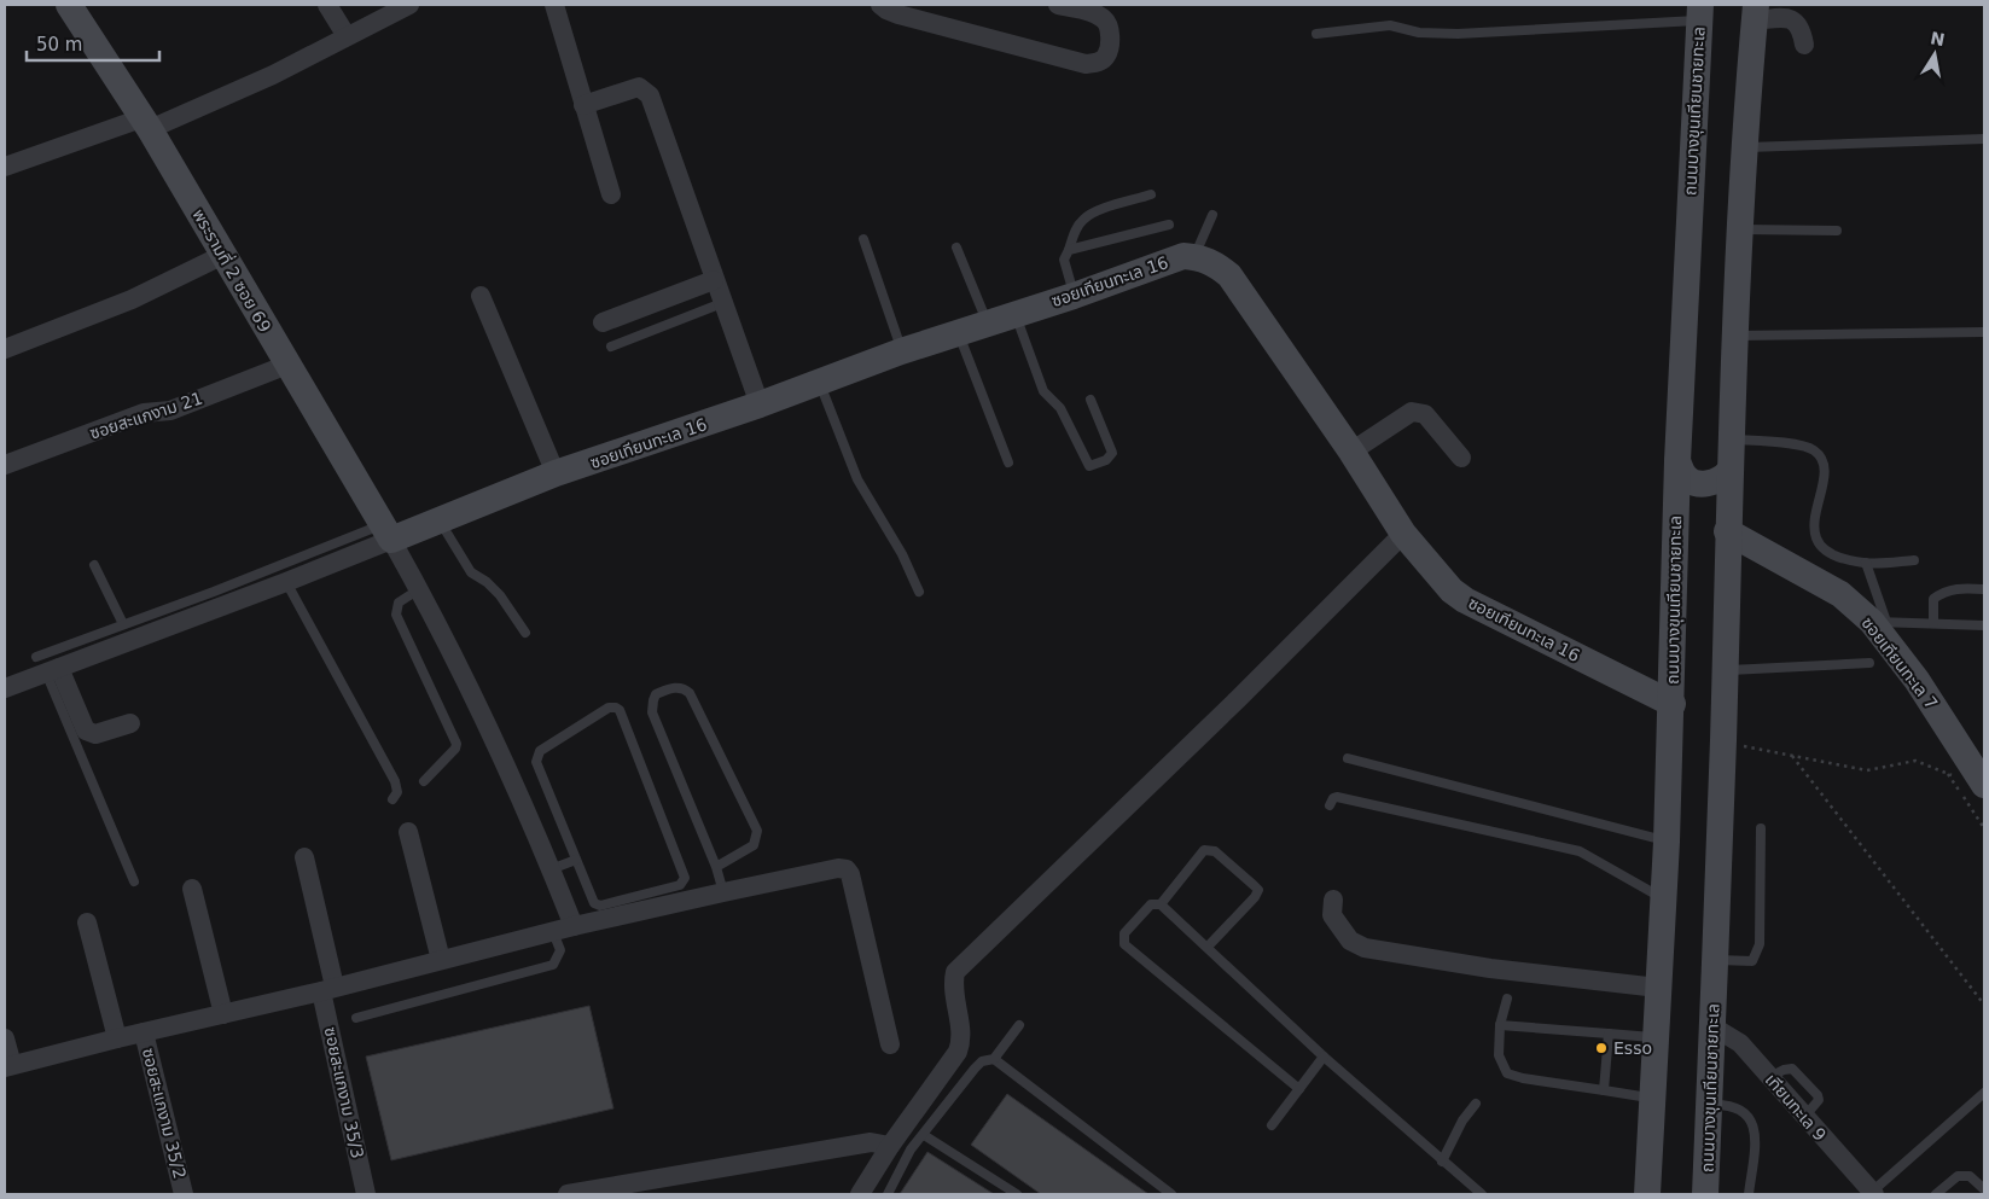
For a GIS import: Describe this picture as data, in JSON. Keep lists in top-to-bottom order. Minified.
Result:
{"streets":{"street":["ถนนบางขุนเทียนชายทะเล","พระรามที่ 2 ซอย 69","ซอยเทียนทะเล 16","ซอยสะแกงาม 21","ซอยเทียนทะเล 7","ซอยสะแกงาม 35/3","เทียนทะเล 9","ซอยสะแกงาม 35/2"]},"crossings":[["ถนนบางขุนเทียนชายทะเล","ซอยเทียนทะเล 16"],["ถนนบางขุนเทียนชายทะเล","ซอยเทียนทะเล 7"],["ถนนบางขุนเทียนชายทะเล","เทียนทะเล 9"],["พระรามที่ 2 ซอย 69","ซอยเทียนทะเล 16"],["พระรามที่ 2 ซอย 69","ซอยสะแกงาม 21"]],"places":["Esso"],"scale_bar":"50 m","north":"top"}
